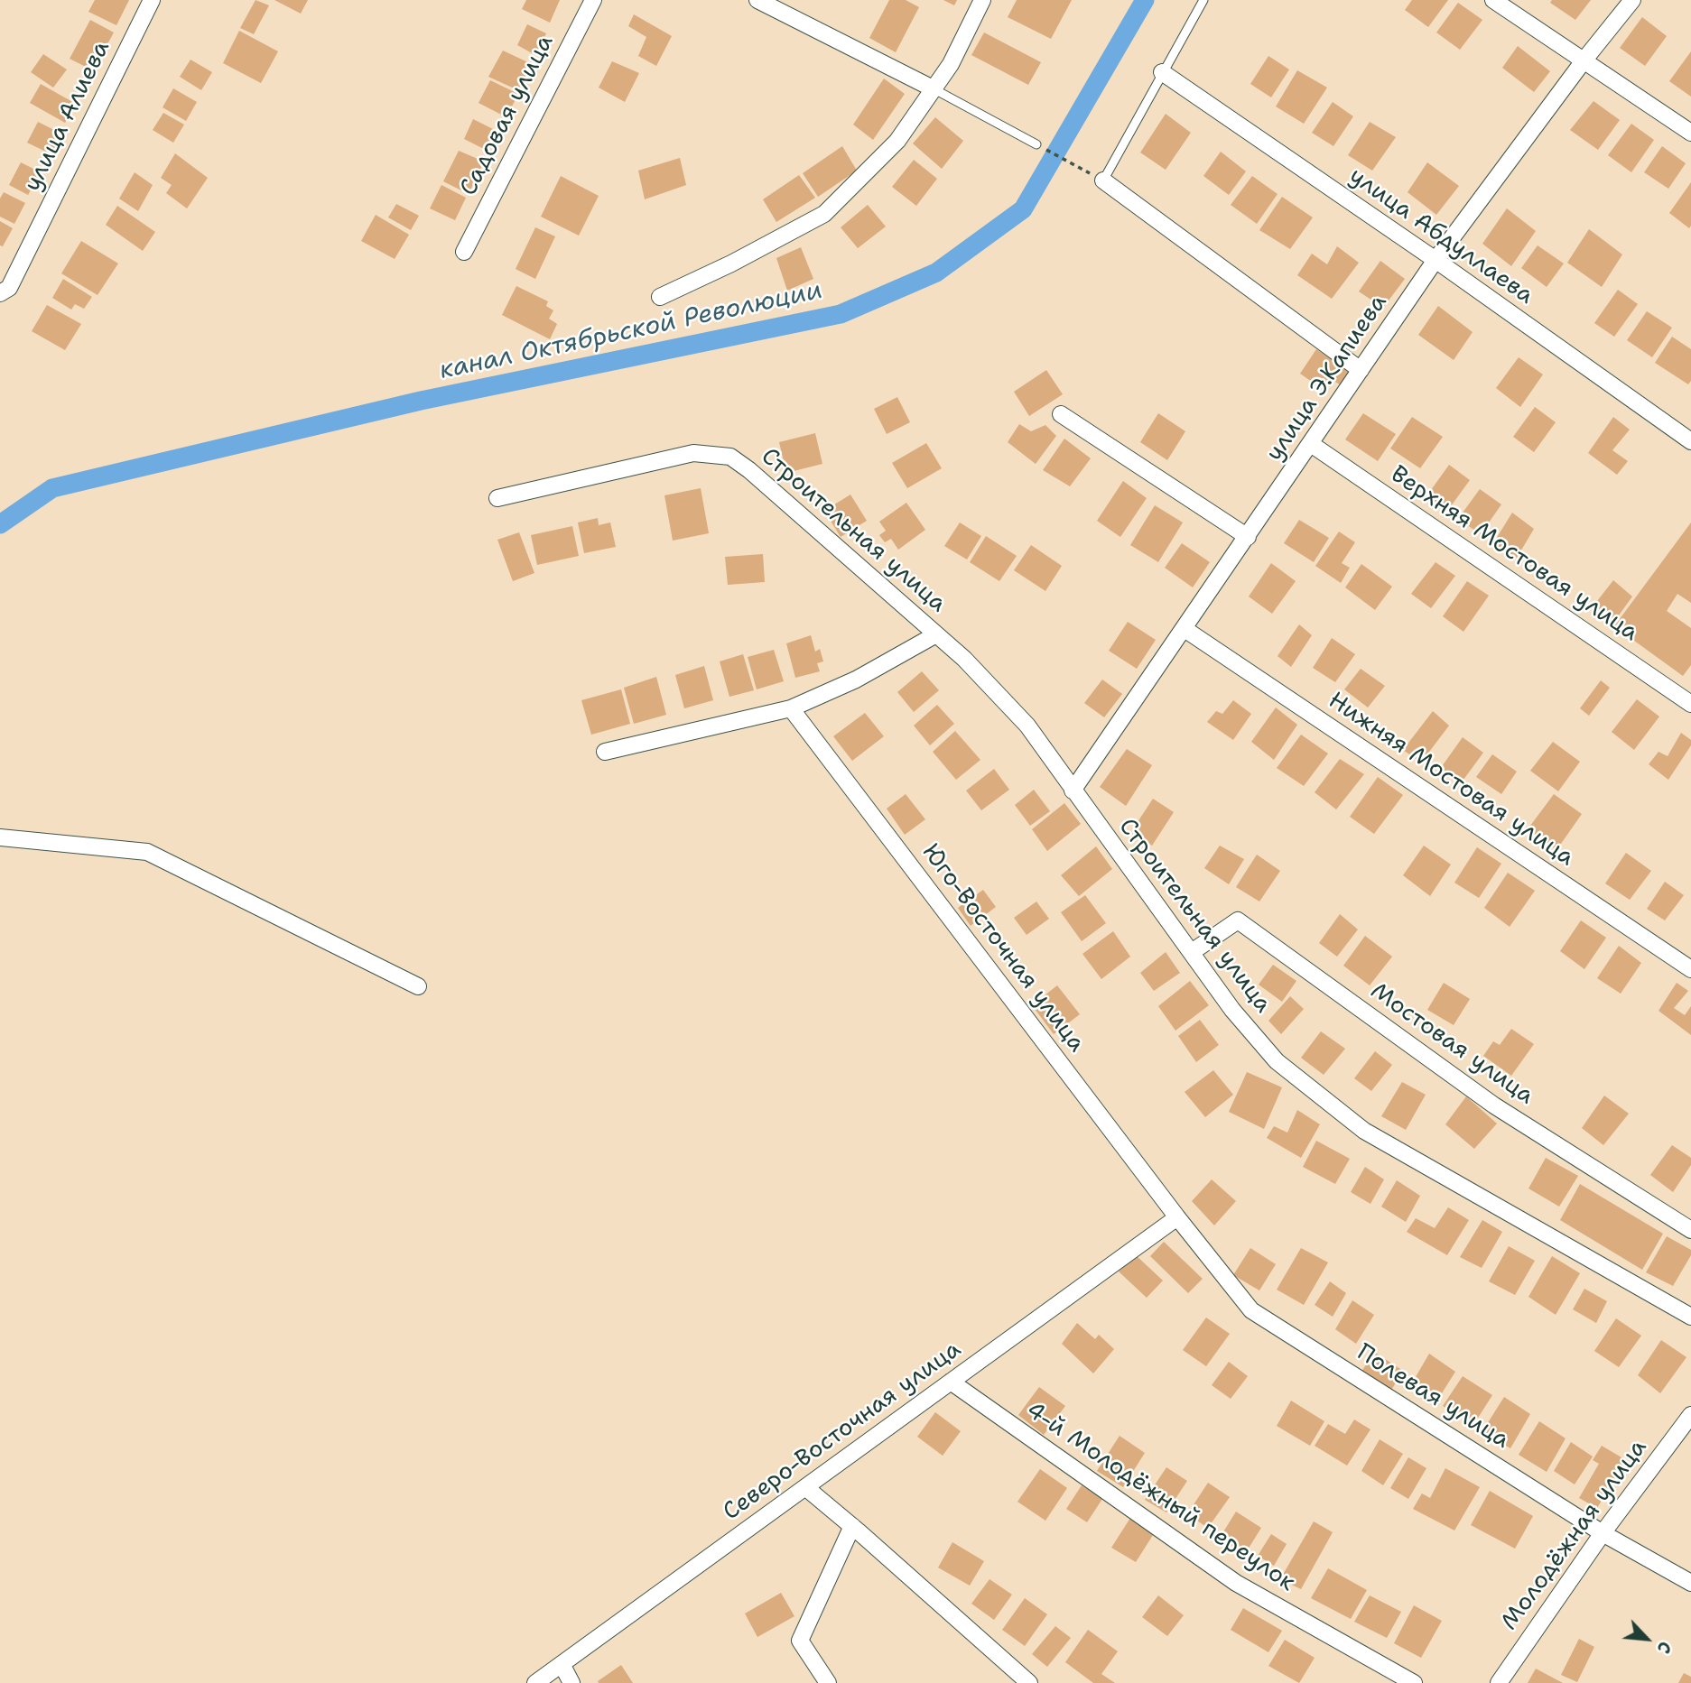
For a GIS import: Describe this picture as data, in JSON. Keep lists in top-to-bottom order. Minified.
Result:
{"streets":{"street":["Садовая улица","улица Алиева","улица Абдуллаева","улица Э.Капиева","Строительная улица","Верхняя Мостовая улица","Нижняя Мостовая улица","Юго-Восточная улица","Мостовая улица","Полевая улица","Северо-Восточная улица","4-й Молодёжный переулок","Молодёжная улица"]},"crossings":[["улица Абдуллаева","улица Э.Капиева"],["улица Э.Капиева","Строительная улица"],["улица Э.Капиева","Верхняя Мостовая улица"],["улица Э.Капиева","Нижняя Мостовая улица"],["Строительная улица","Мостовая улица"],["Юго-Восточная улица","Полевая улица"],["Юго-Восточная улица","Северо-Восточная улица"],["Полевая улица","Северо-Восточная улица"],["Полевая улица","Молодёжная улица"],["Северо-Восточная улица","4-й Молодёжный переулок"]],"water":["канал Октябрьской Революции"],"north":"bottom right"}
